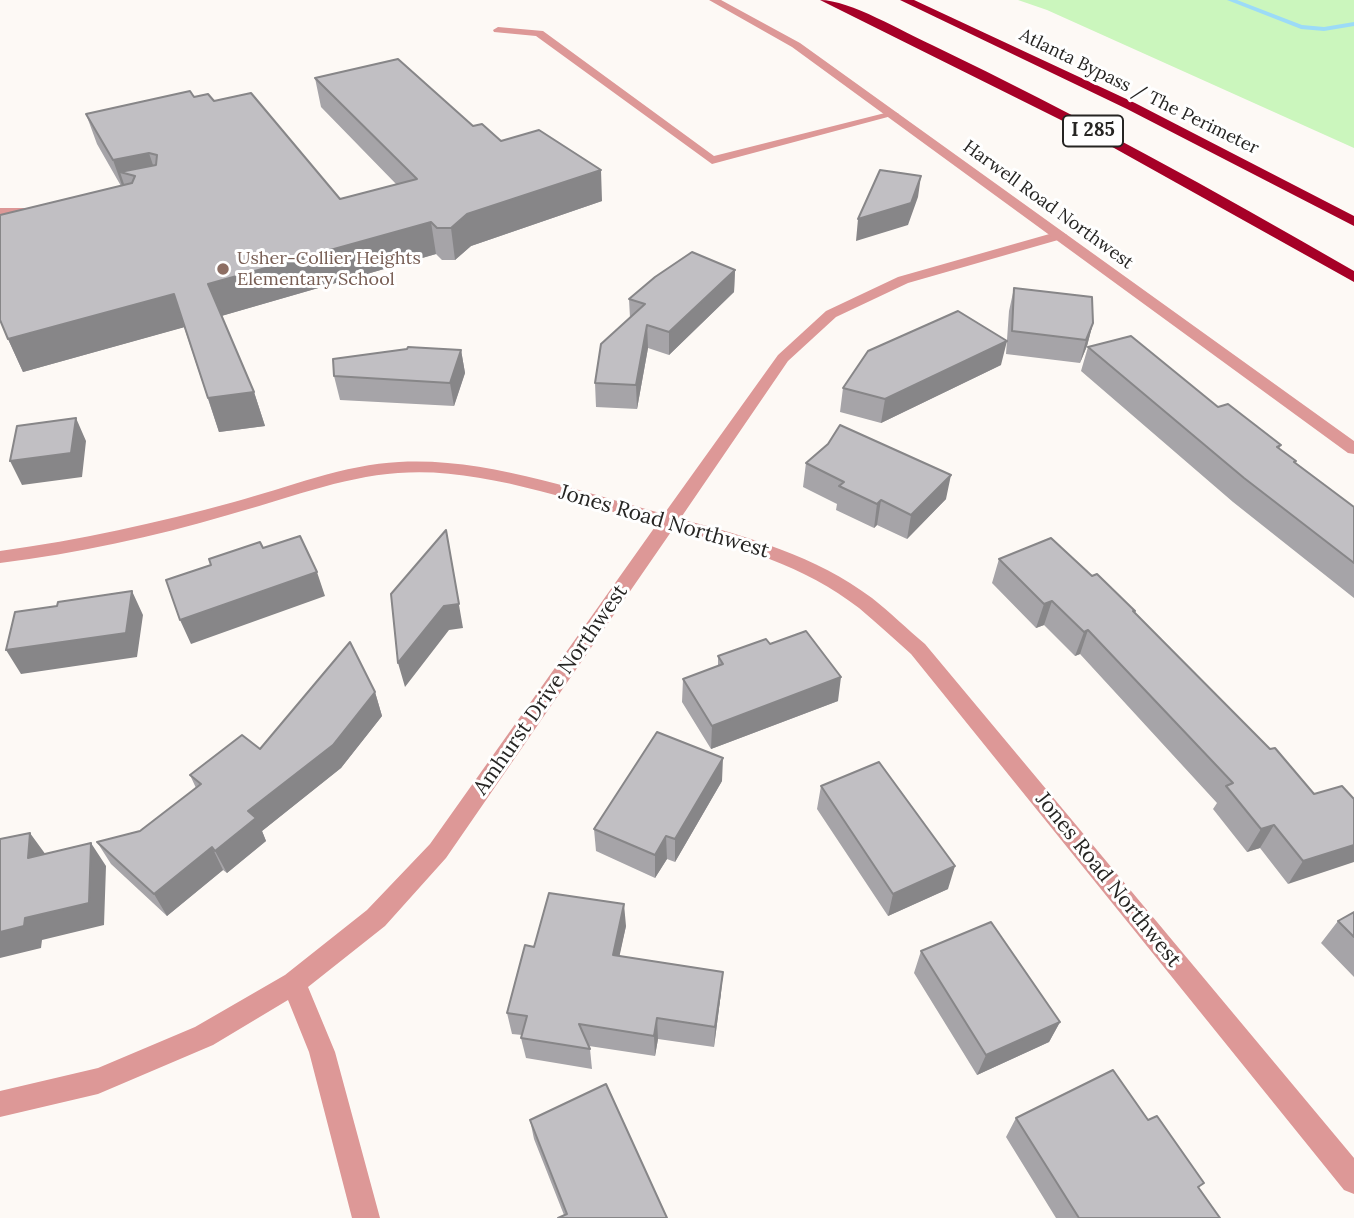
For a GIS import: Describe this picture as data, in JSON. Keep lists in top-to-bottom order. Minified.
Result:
{"streets":{"highway":["Atlanta Bypass / The Perimeter","I 285"],"street":["Harwell Road Northwest","Jones Road Northwest","Amhurst Drive Northwest"]},"crossings":[["Harwell Road Northwest","Amhurst Drive Northwest"],["Jones Road Northwest","Amhurst Drive Northwest"]],"places":["Usher-Collier Heights Elementary School"]}
